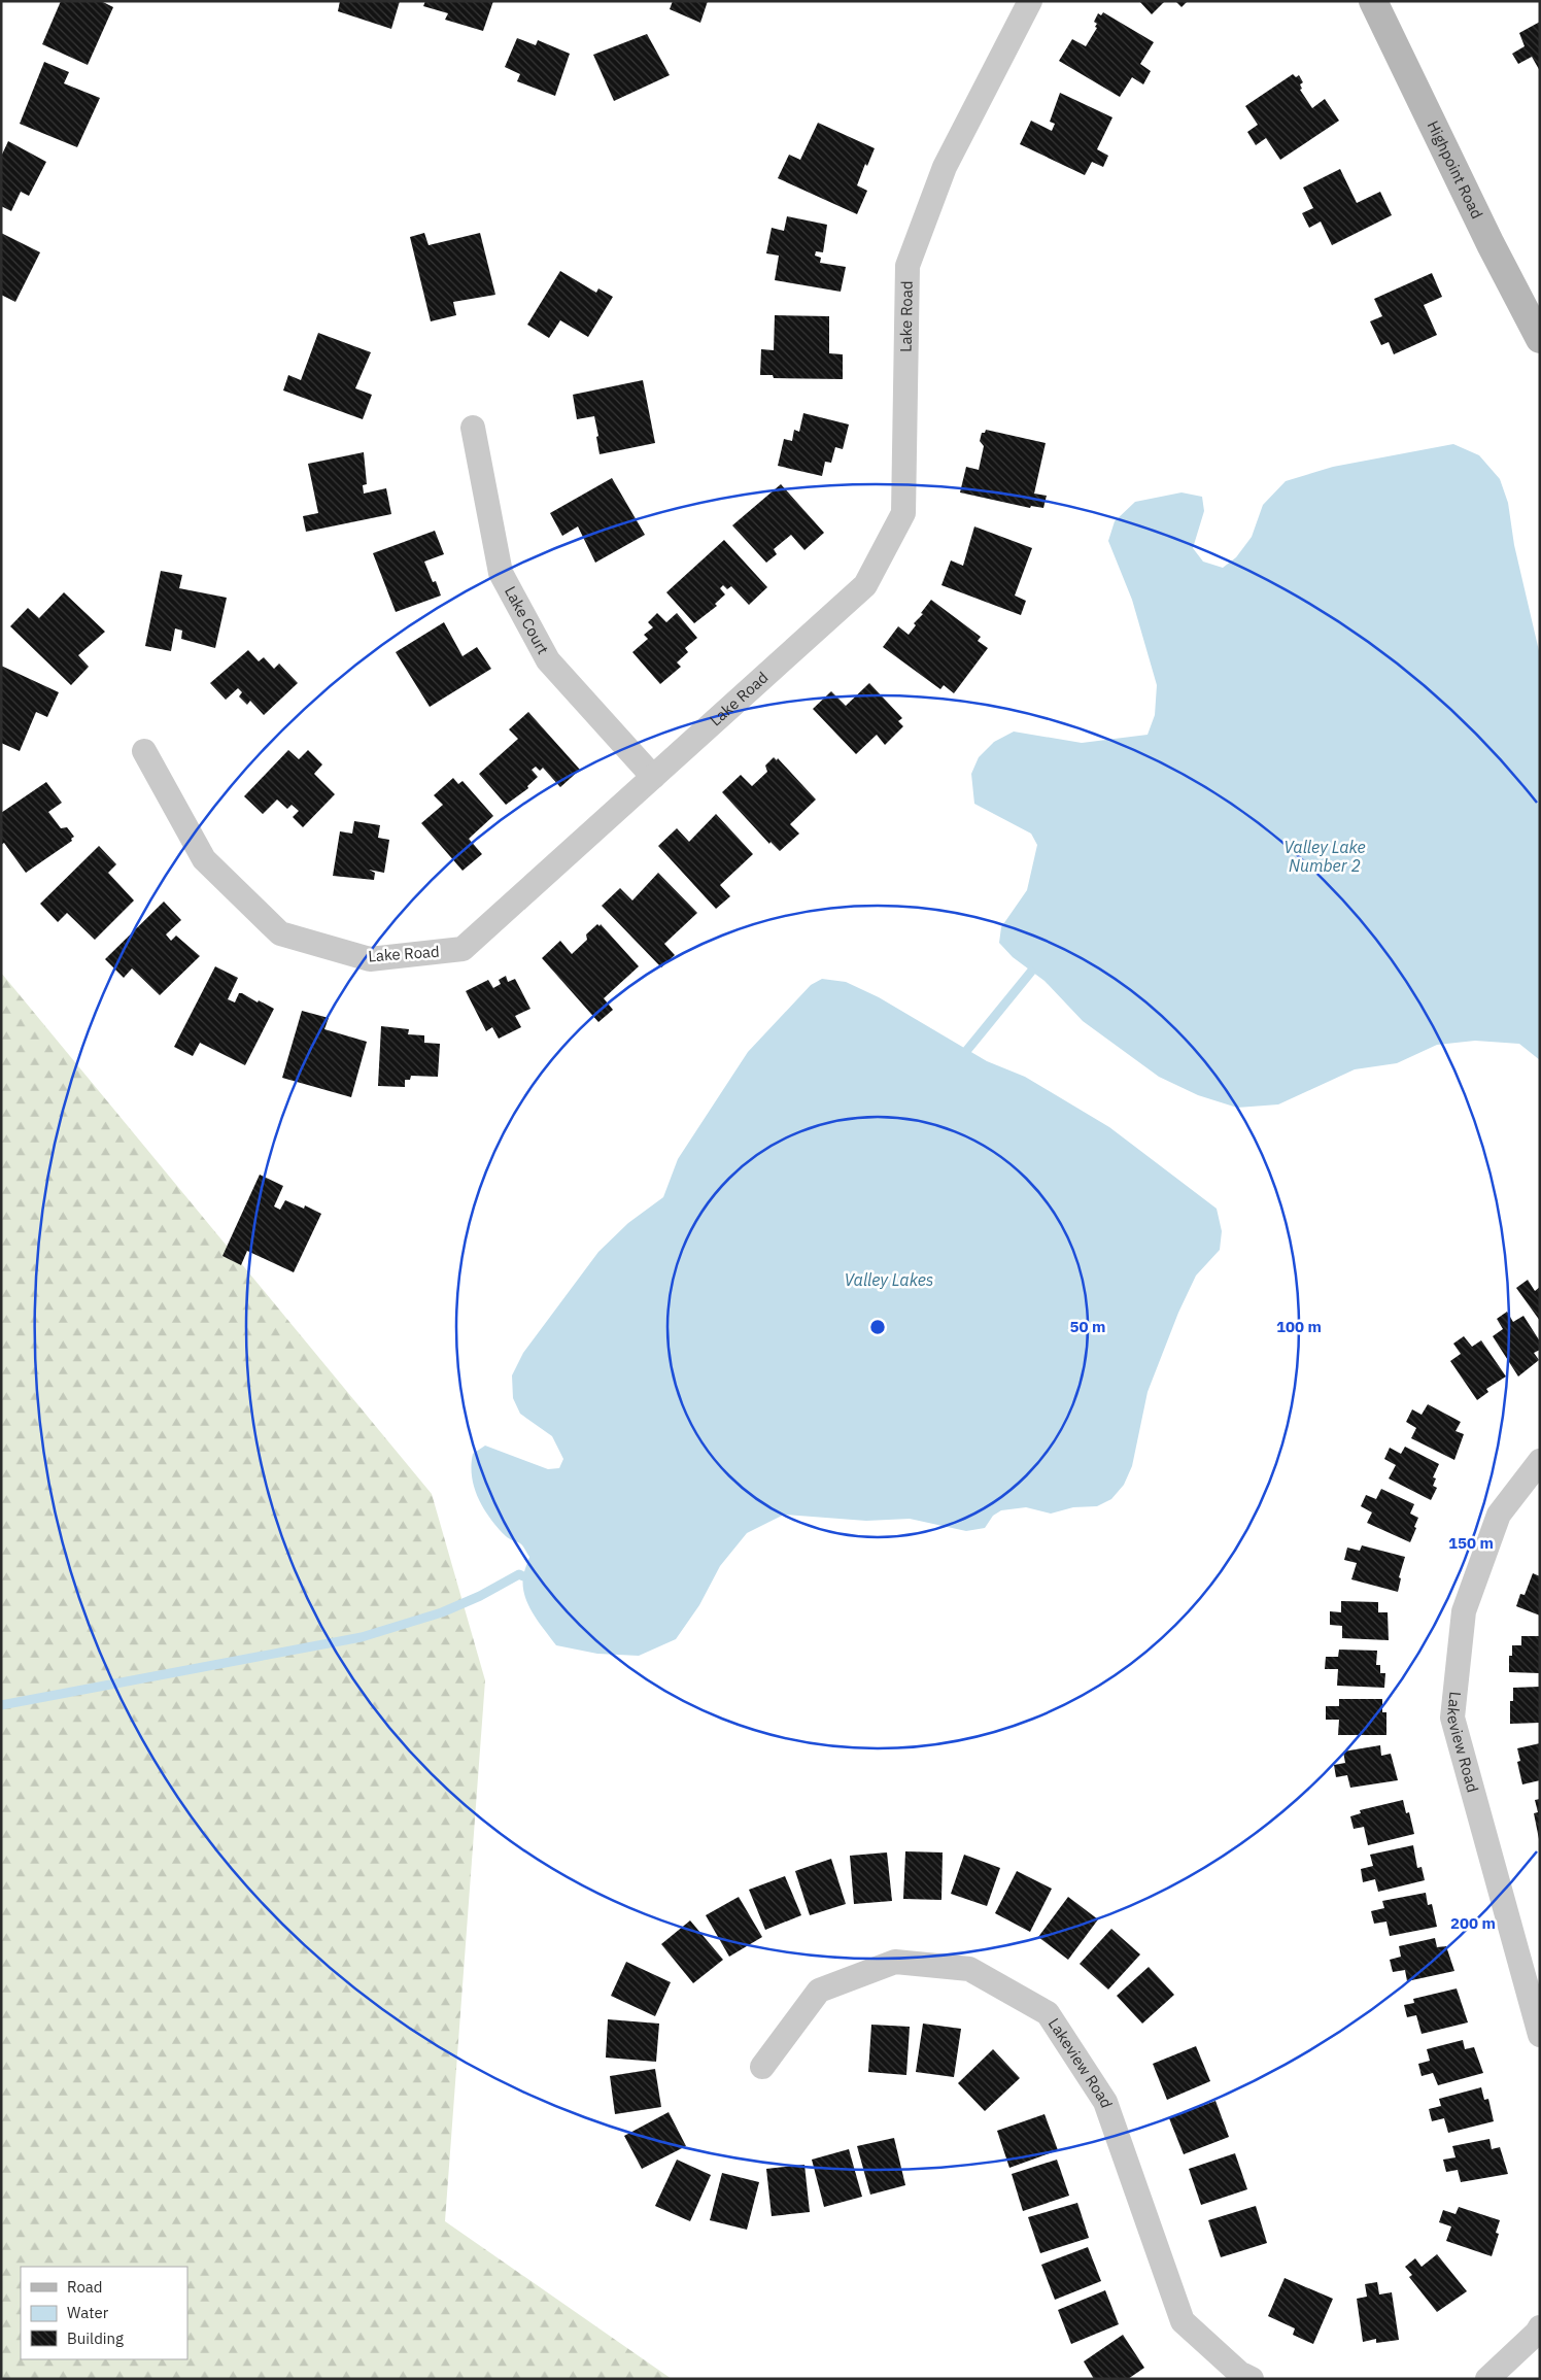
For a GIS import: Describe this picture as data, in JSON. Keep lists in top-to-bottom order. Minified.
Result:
{"streets":{"street":["Highpoint Road","Lake Road","Lake Court","Lakeview Road"]},"crossings":[["Lake Road","Lake Court"]],"water":["Valley Lake Number 2","Valley Lakes"],"legend":["Road","Water","Building"],"rings":["50 m","100 m","150 m","200 m"]}
